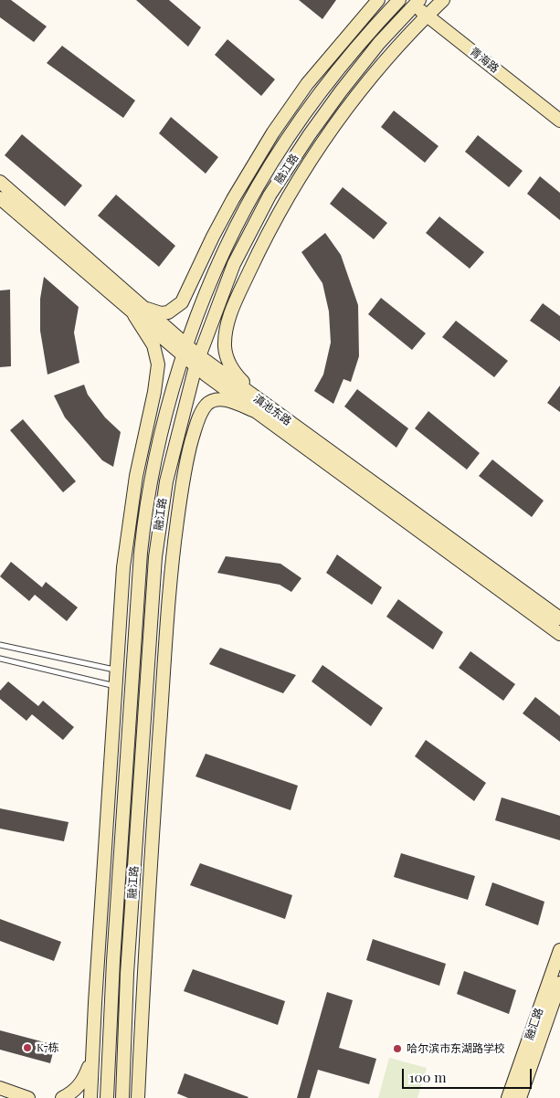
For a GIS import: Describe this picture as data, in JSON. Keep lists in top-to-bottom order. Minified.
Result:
{"streets":{"street":["青海路","融江路","滇池东路","融汇路"]},"crossings":[["青海路","融江路"],["融江路","滇池东路"]],"places":["K7栋","哈尔滨市东湖路学校"],"scale_bar":"100 m"}
